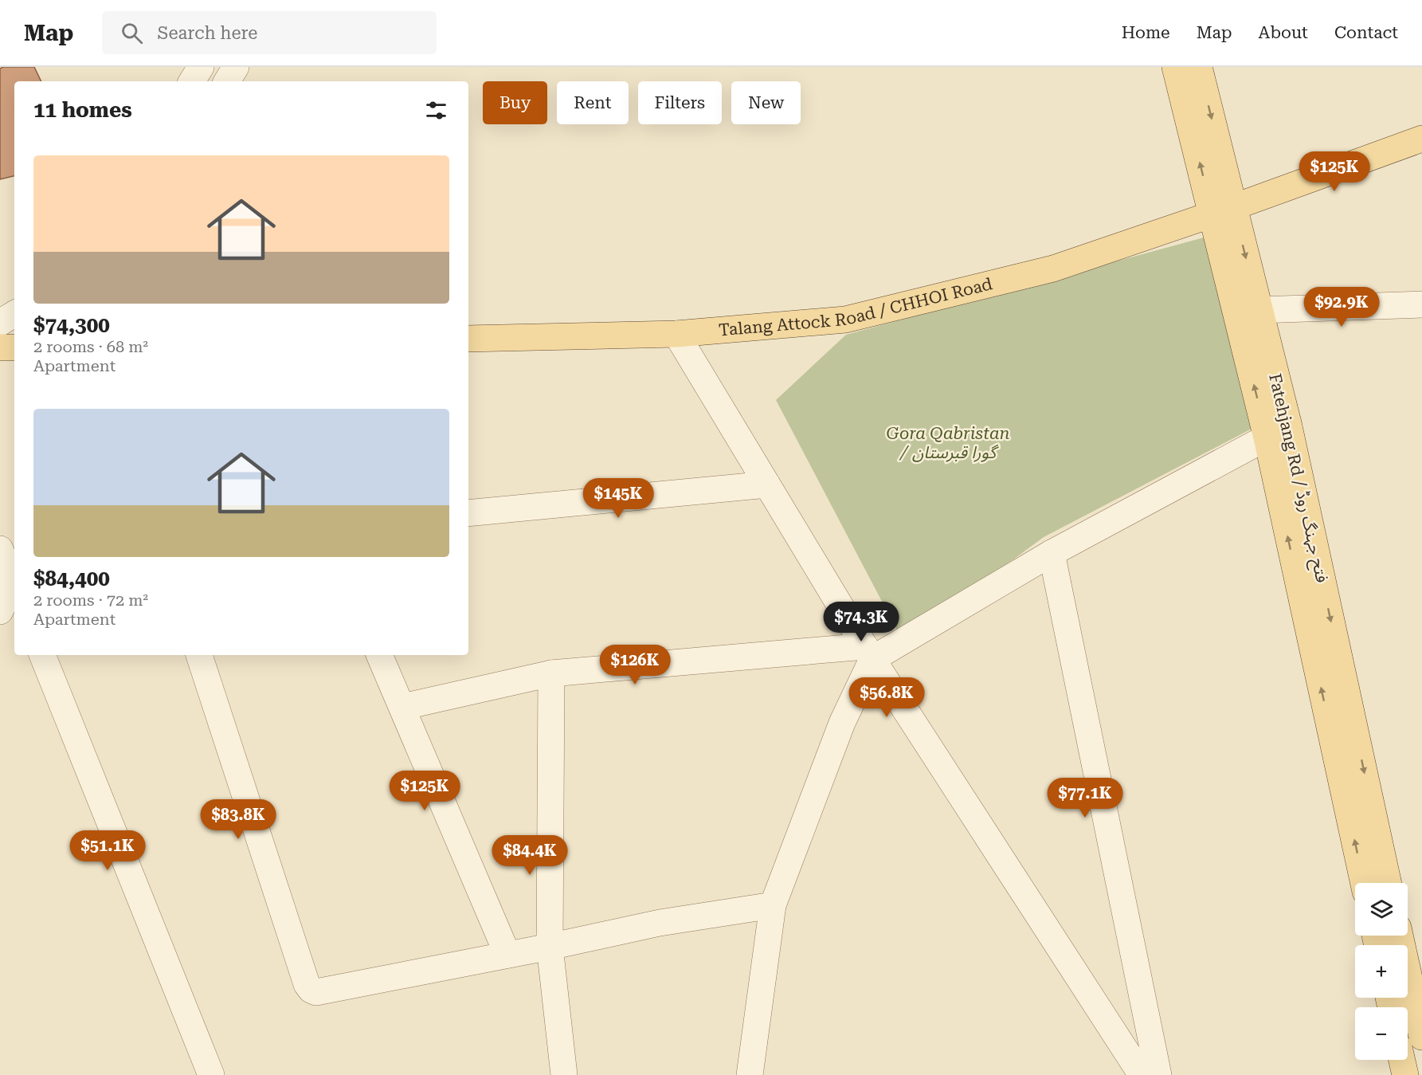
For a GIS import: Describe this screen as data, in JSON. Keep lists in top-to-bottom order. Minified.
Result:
{"streets":{"main road":["Talang Attock Road / CHHOI Road","Fatehjang Rd / فتح جہنگ روڈ"]},"crossings":[["Talang Attock Road / CHHOI Road","Fatehjang Rd / فتح جہنگ روڈ"]],"parks":["Gora Qabristan / گورا قبرستان"],"page":{"header":"Map","search":"Search here","nav":["Home","Map","About","Contact"],"chip":["Buy","Rent","Filters","New"],"heading":"11 homes","list":[{"name":"$74,300","note":"2 rooms · 68 m² · Apartment"},{"name":"$84,400","note":"2 rooms · 72 m² · Apartment"}],"price":["$125K","$92.9K","$145K","$74.3K","$126K","$56.8K","$125K","$77.1K","$83.8K","$51.1K","$84.4K"],"map_buttons":["+","−"]}}
